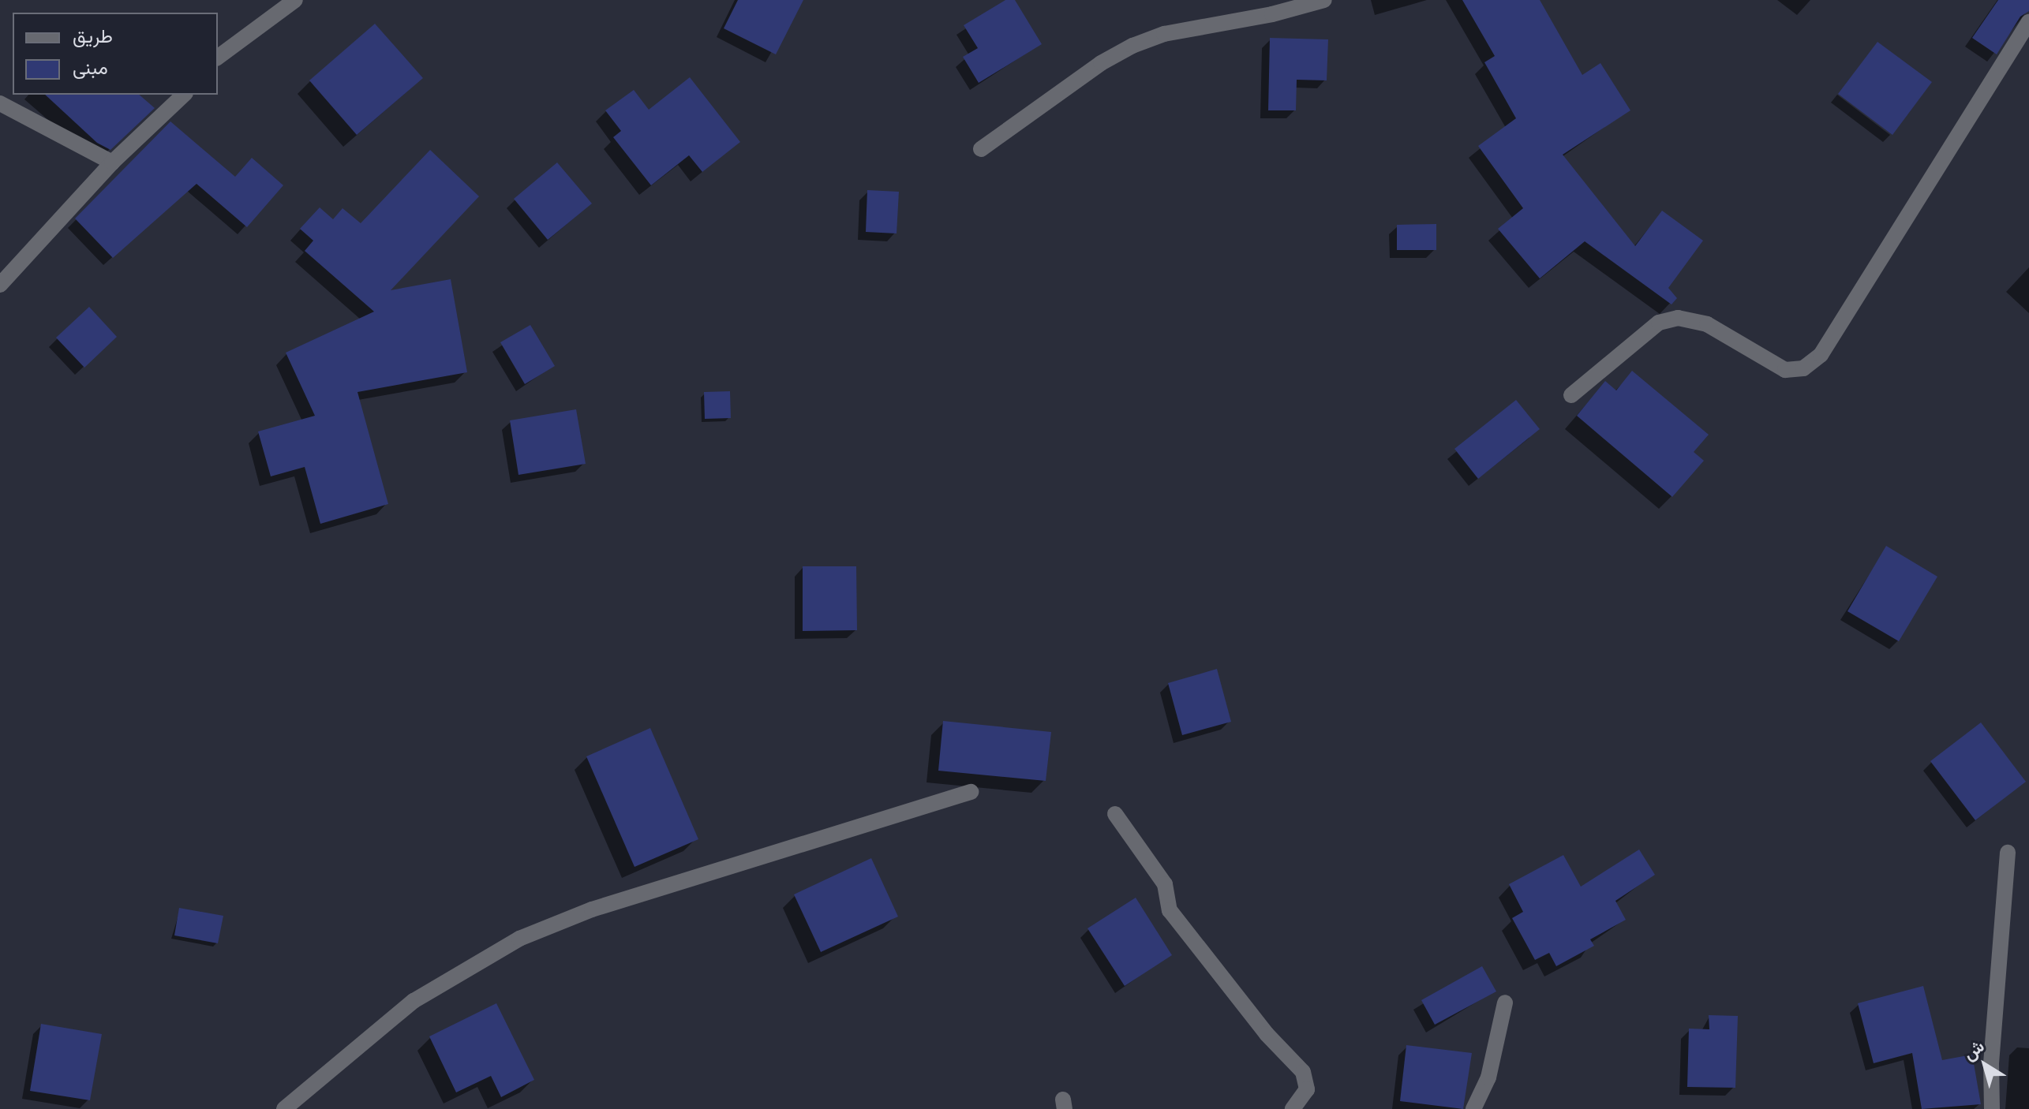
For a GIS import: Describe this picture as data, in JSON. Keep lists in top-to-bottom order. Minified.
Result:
{"legend":["طريق","مبنى"],"north":"top left"}
